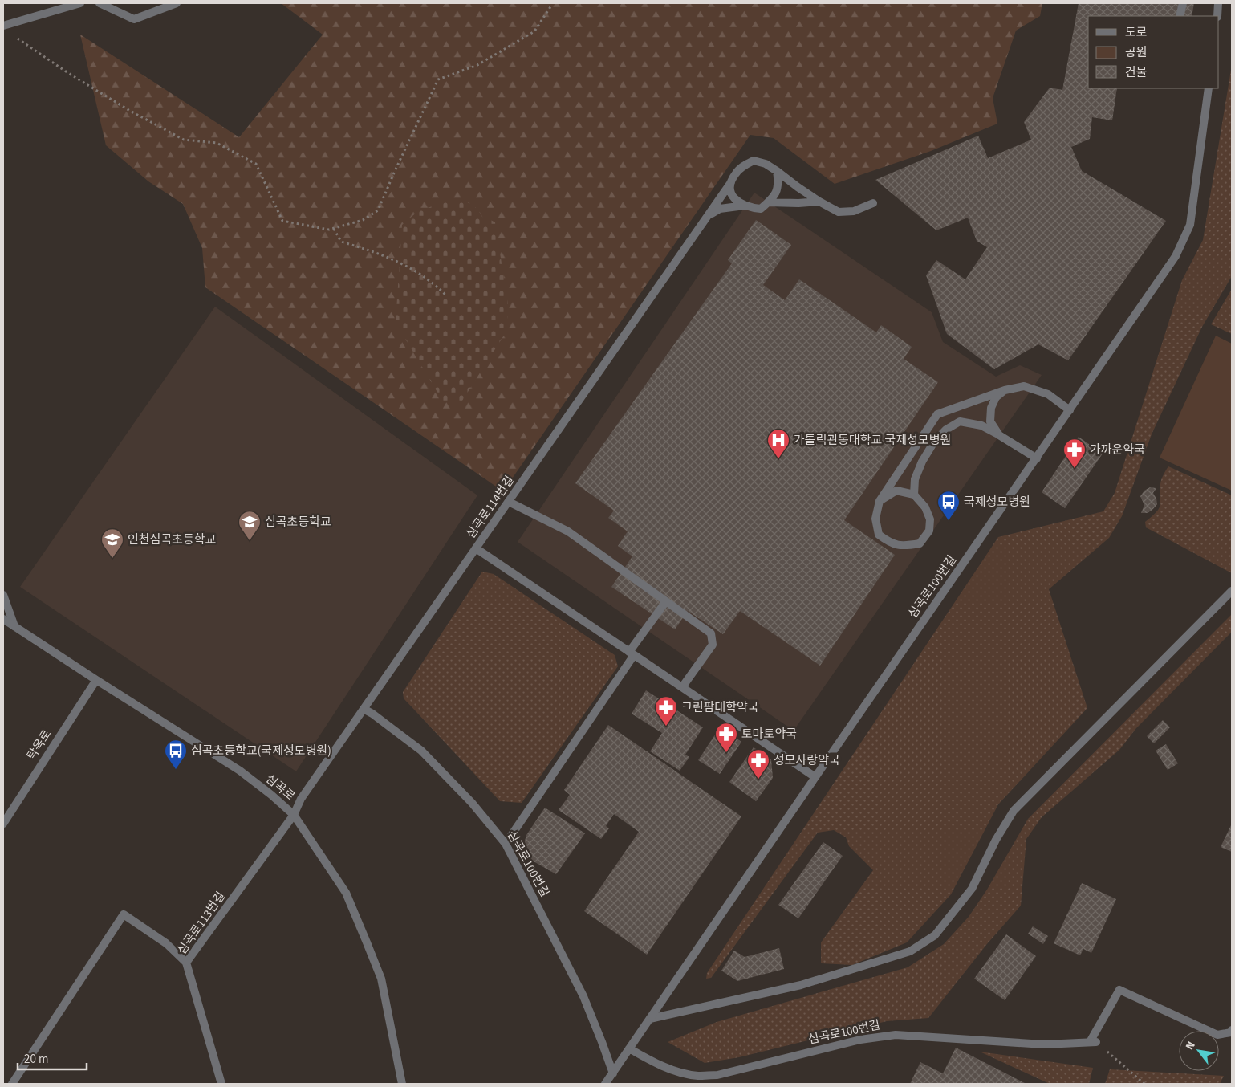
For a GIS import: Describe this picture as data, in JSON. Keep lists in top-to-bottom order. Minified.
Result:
{"streets":{"street":["심곡로114번길","심곡로100번길","탁옥로","심곡로","심곡로113번길"]},"crossings":[["심곡로114번길","심곡로100번길"],["심곡로114번길","심곡로"],["심곡로114번길","심곡로113번길"],["탁옥로","심곡로"],["심곡로","심곡로113번길"]],"places":{"hospital":["가톨릭관동대학교 국제성모병원"],"pharmacy":["가까운약국","크린팜대학약국","토마토약국","성모사랑약국"],"bus stop":["국제성모병원","심곡초등학교(국제성모병원)"],"school or university":["심곡초등학교","인천심곡초등학교"]},"legend":["도로","공원","건물"],"scale_bar":"20 m","north":"top left"}
